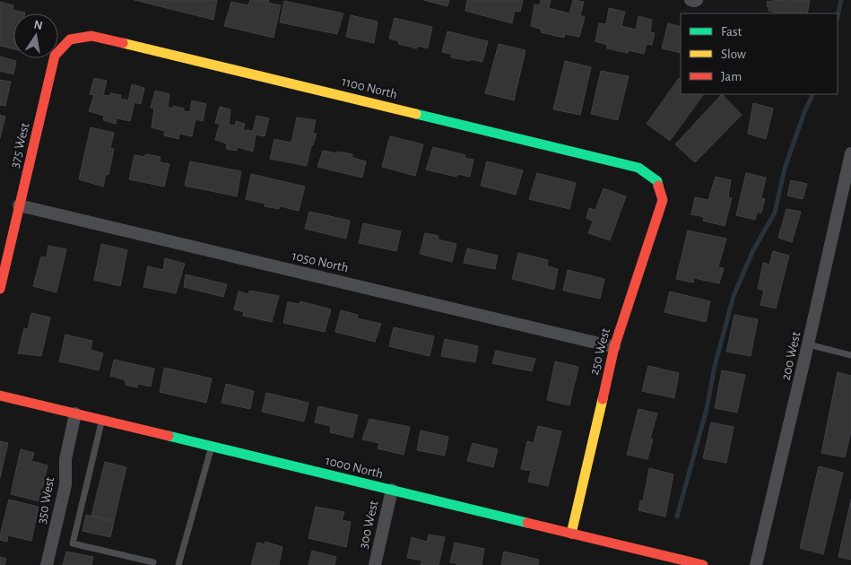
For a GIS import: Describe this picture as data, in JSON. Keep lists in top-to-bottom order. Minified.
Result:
{"streets":{"street":["1100 North","375 West","1050 North","250 West","200 West","1000 North","350 West","300 West"]},"crossings":[["1100 North","375 West"],["1100 North","250 West"],["375 West","1050 North"],["1050 North","250 West"],["250 West","1000 North"],["1000 North","350 West"],["1000 North","300 West"]],"legend":["Fast","Slow","Jam"],"north":"top"}
